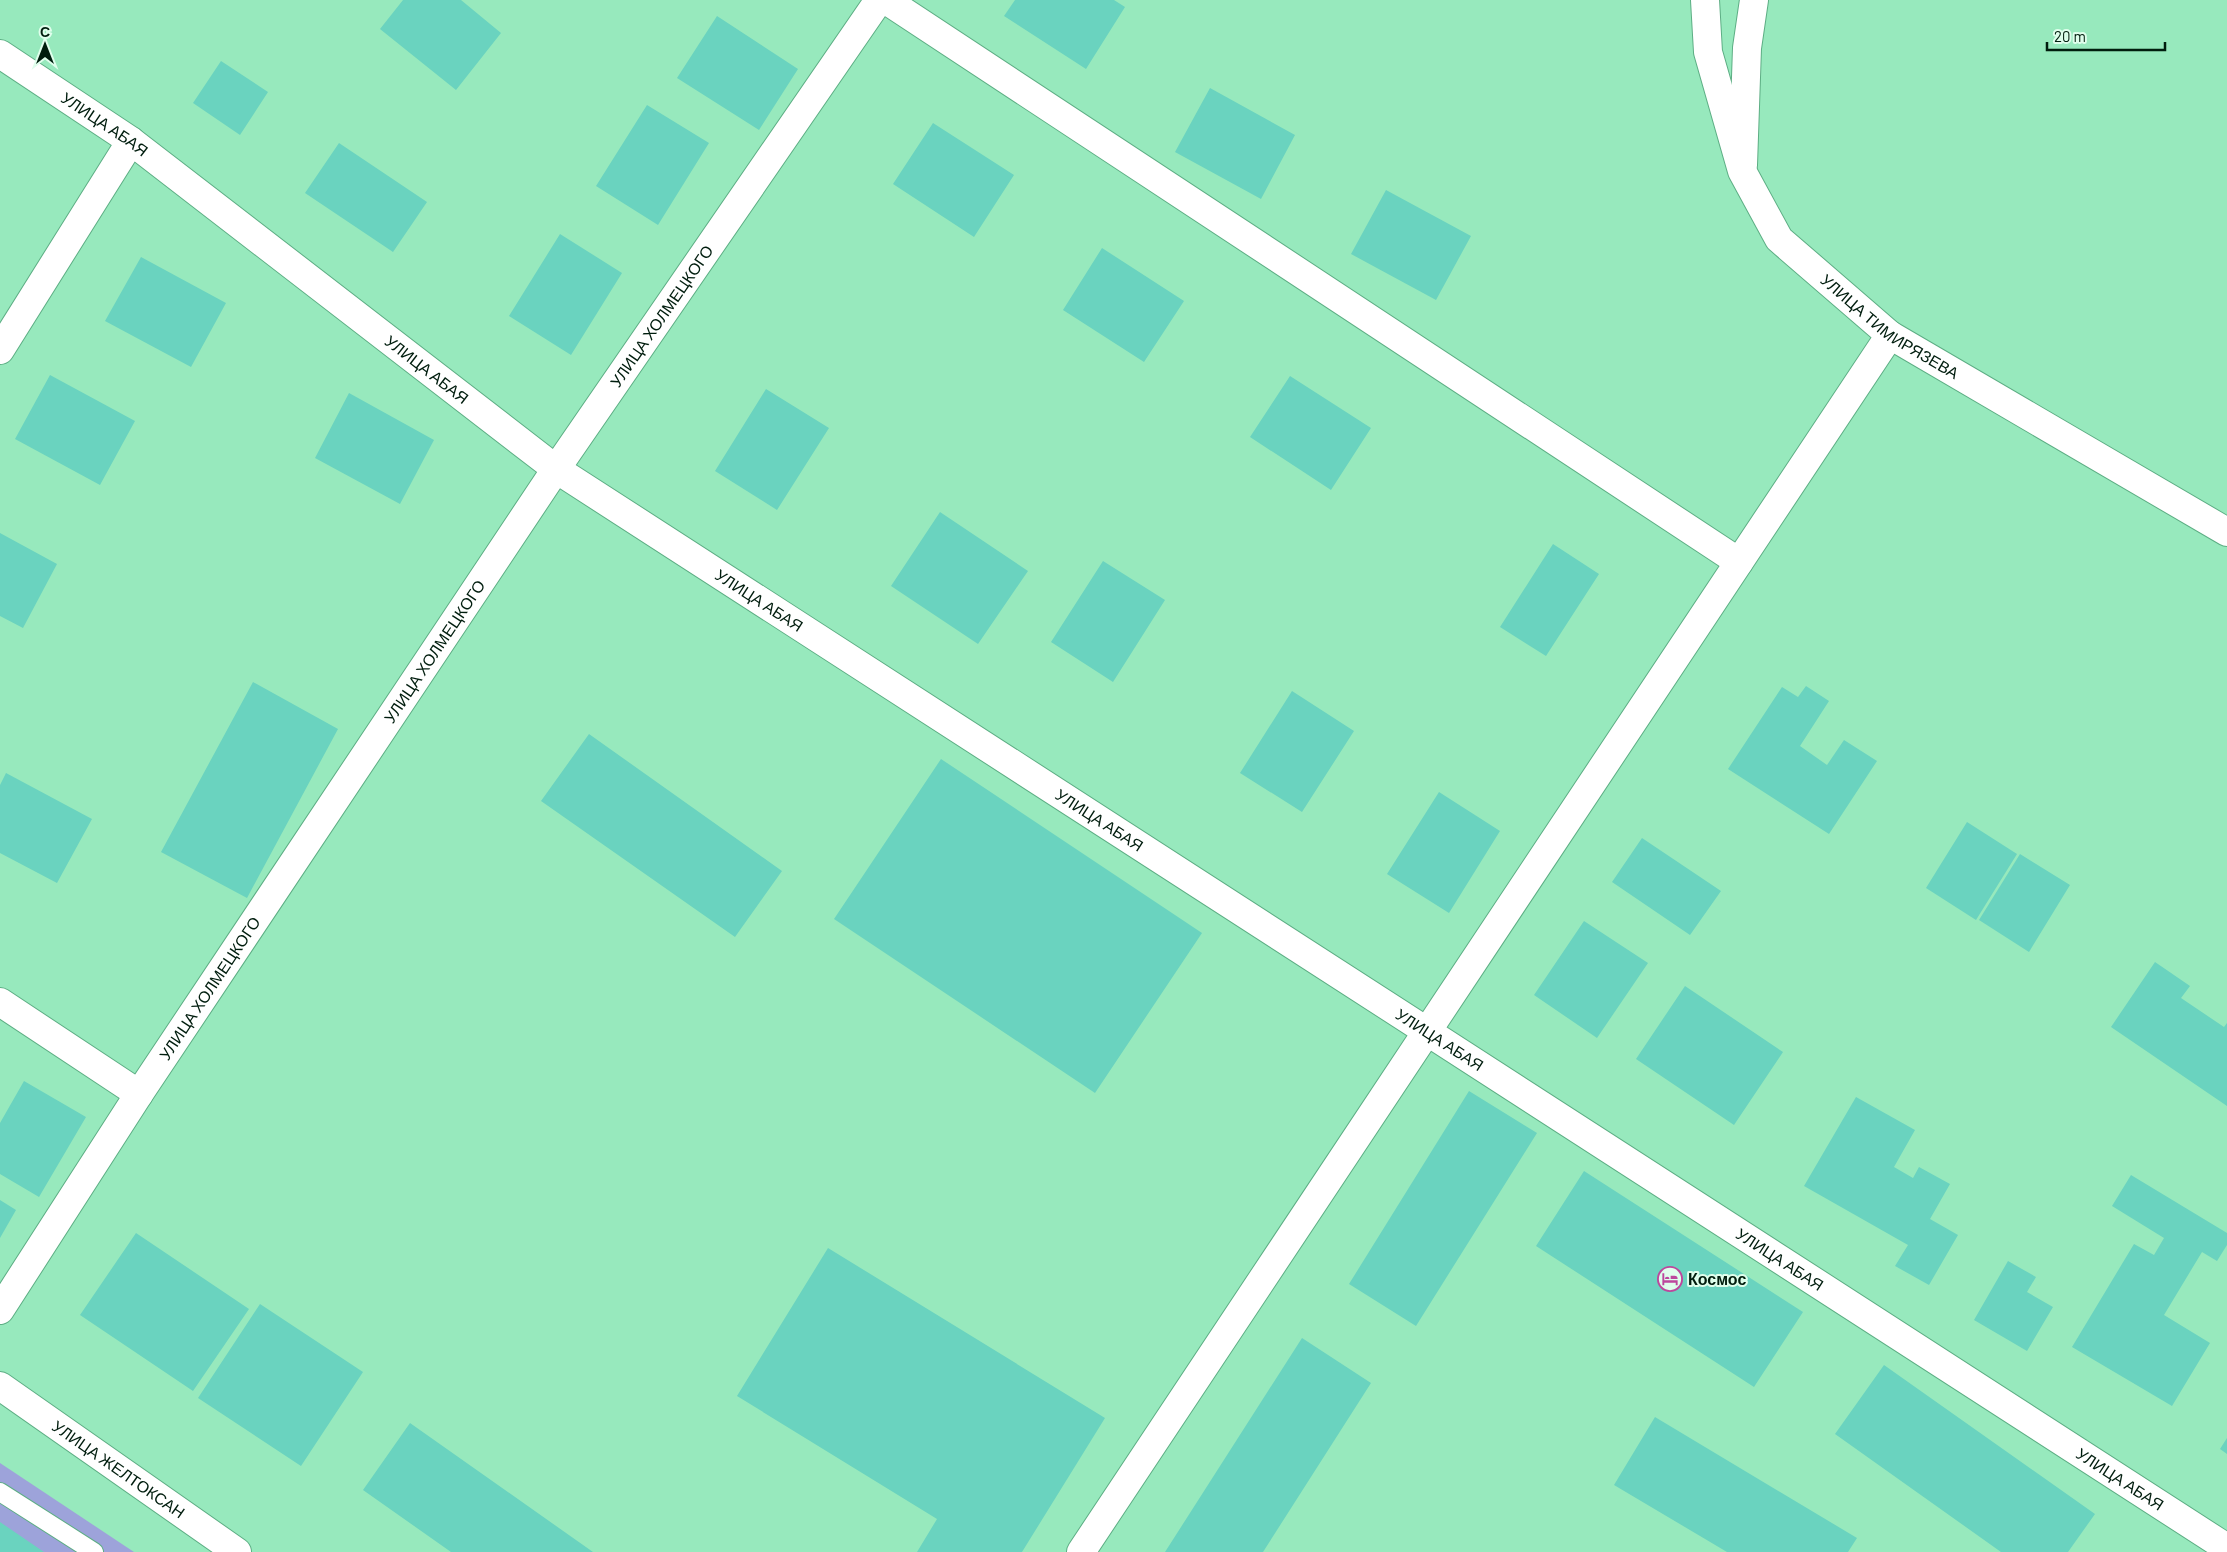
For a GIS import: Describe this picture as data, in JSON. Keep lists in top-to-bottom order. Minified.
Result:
{"streets":{"street":["УЛИЦА АБАЯ","УЛИЦА ХОЛМЕЦКОГО","УЛИЦА ТИМИРЯЗЕВА","УЛИЦА ЖЕЛТОКСАН"]},"crossings":[["УЛИЦА АБАЯ","УЛИЦА ХОЛМЕЦКОГО"]],"places":{"hotel":["Космос"]},"scale_bar":"20 m","north":"top"}
